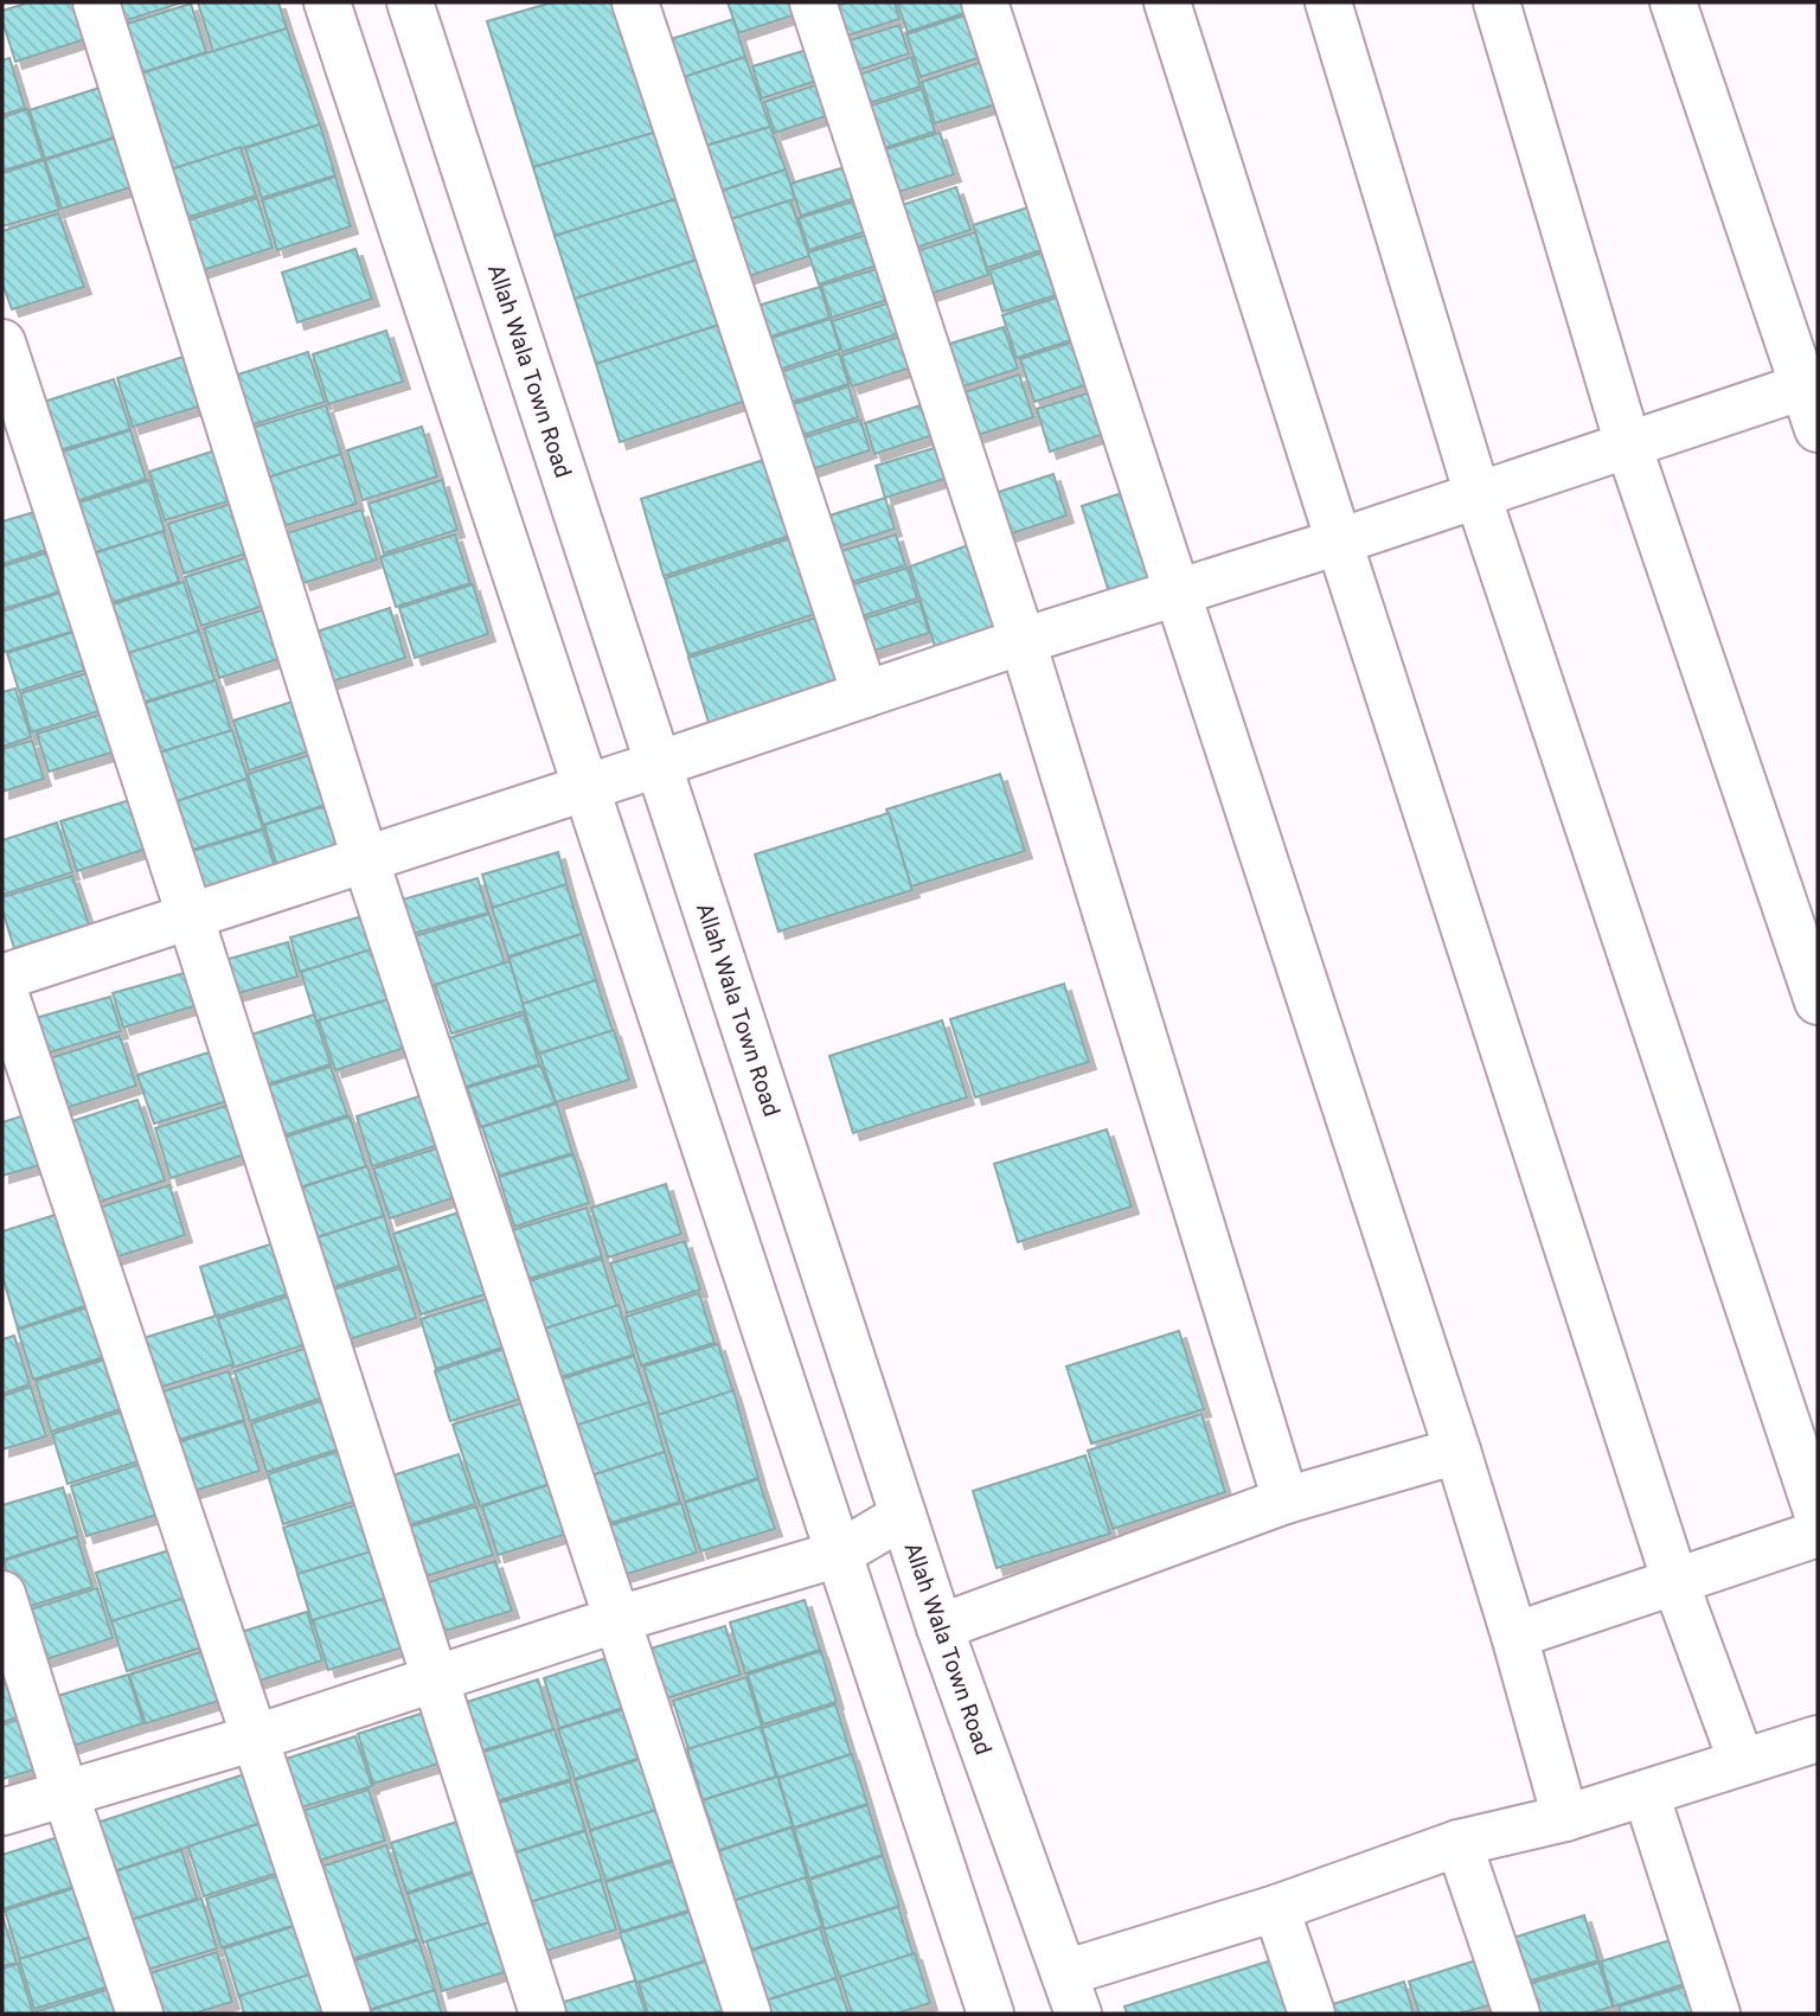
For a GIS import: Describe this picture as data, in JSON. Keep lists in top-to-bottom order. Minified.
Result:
{"streets":{"street":["Allah Wala Town Road"]}}
